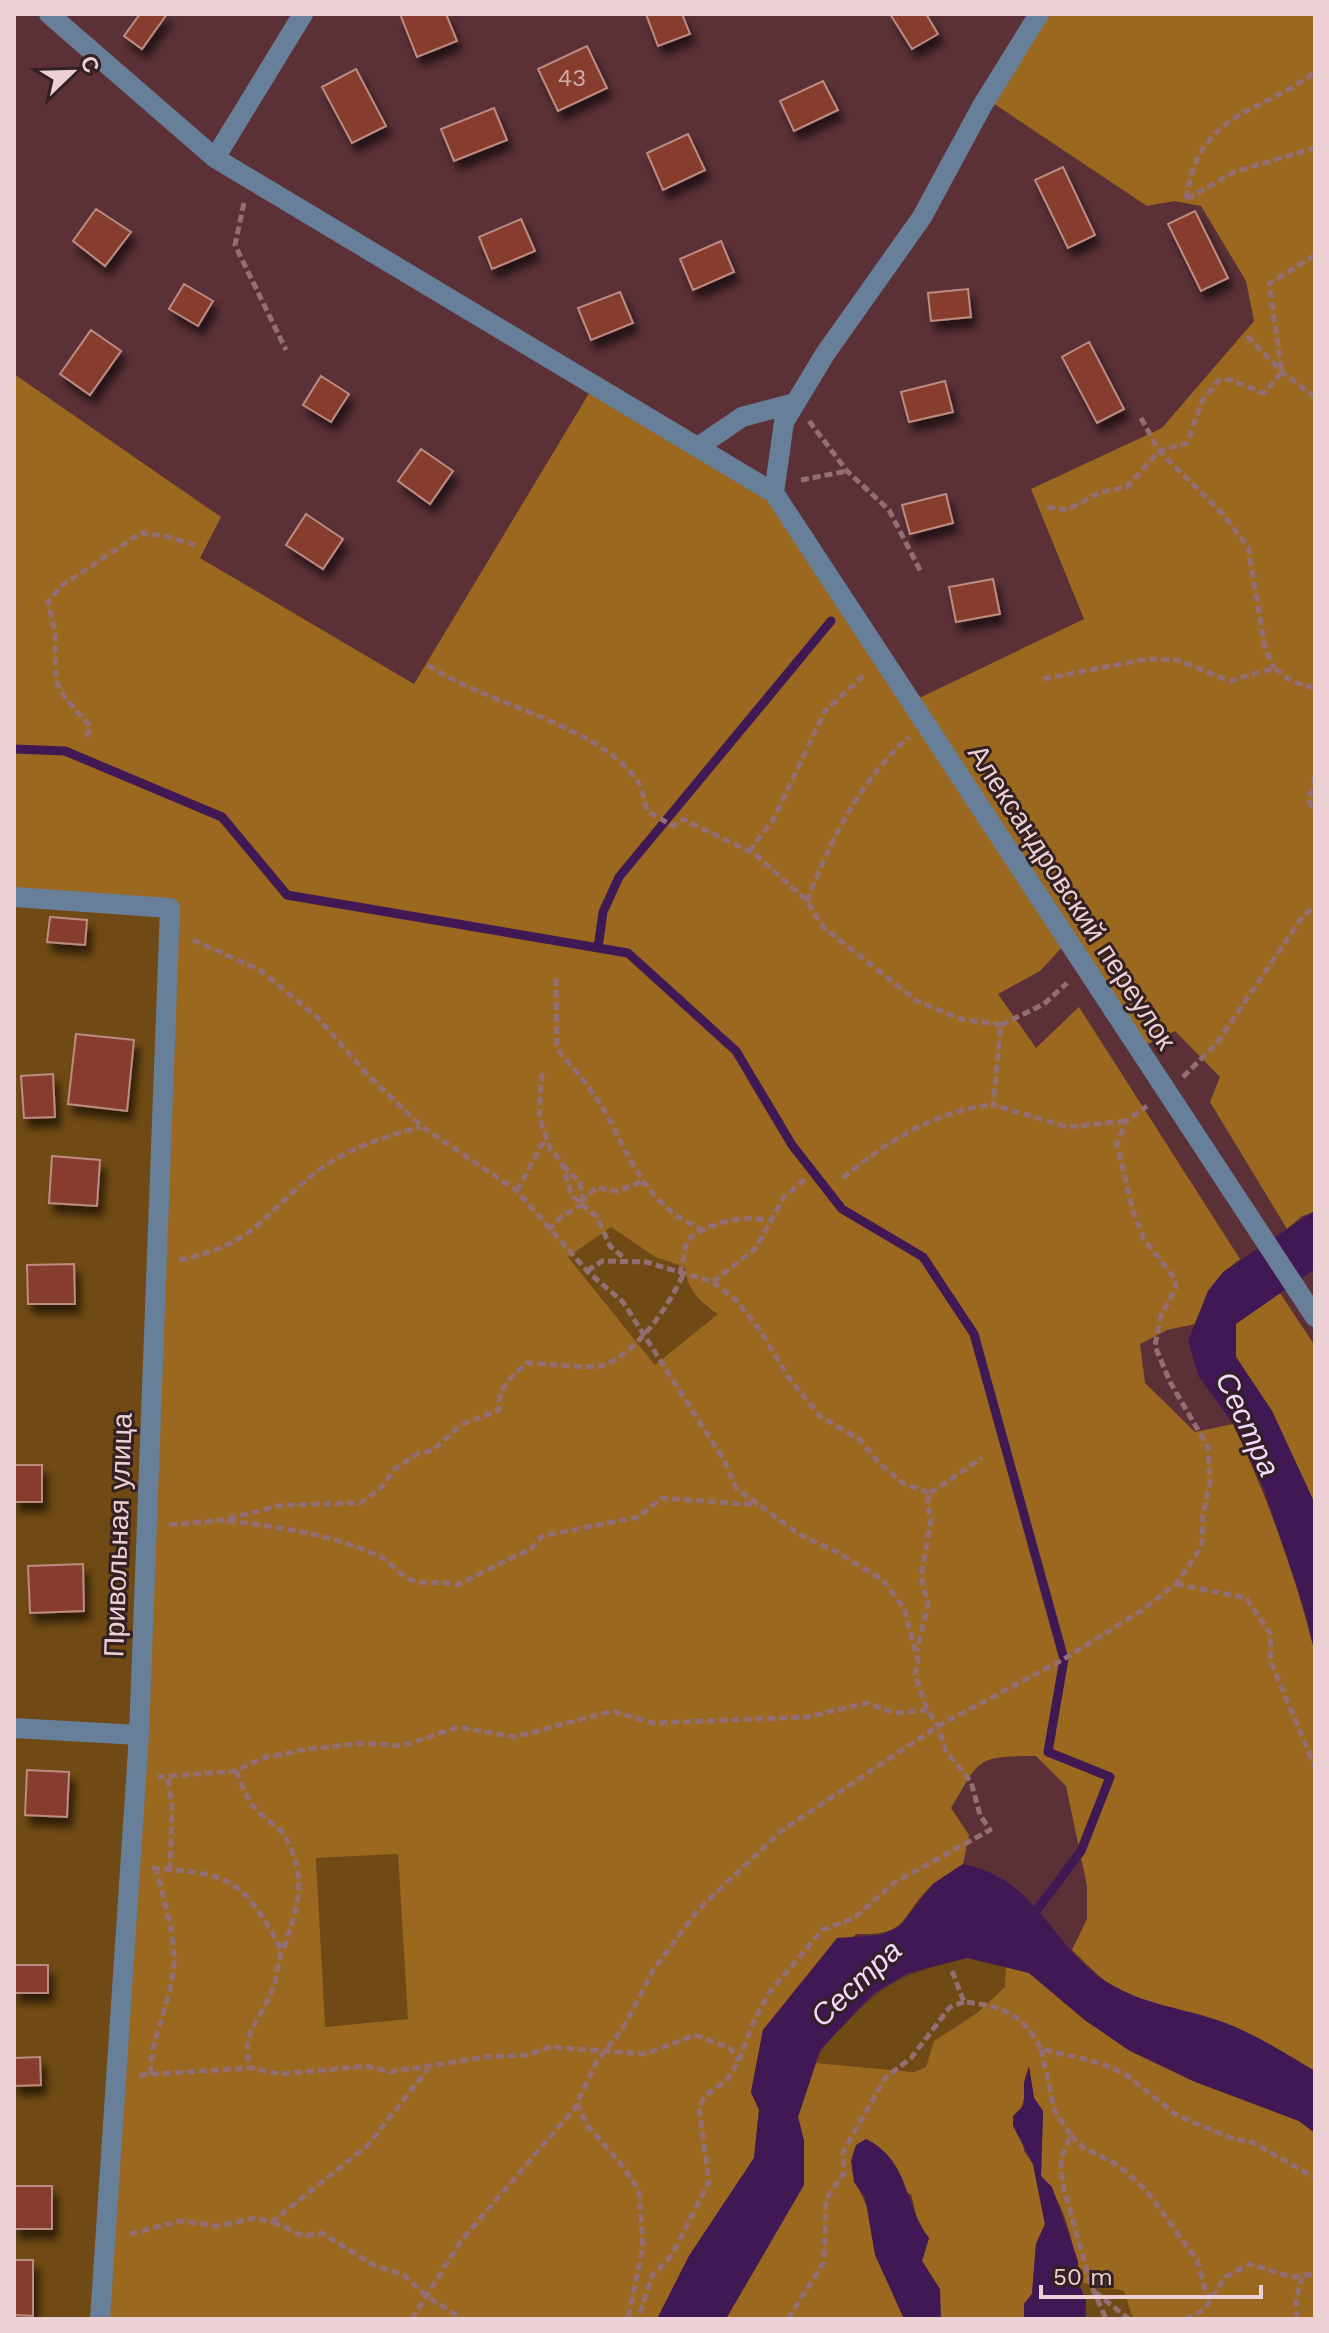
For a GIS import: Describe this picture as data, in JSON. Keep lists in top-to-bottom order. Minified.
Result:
{"streets":{"street":["Александровский переулок","Привольная улица"]},"water":["Сестра"],"house_numbers":["43"],"scale_bar":"50 m","north":"top right"}
